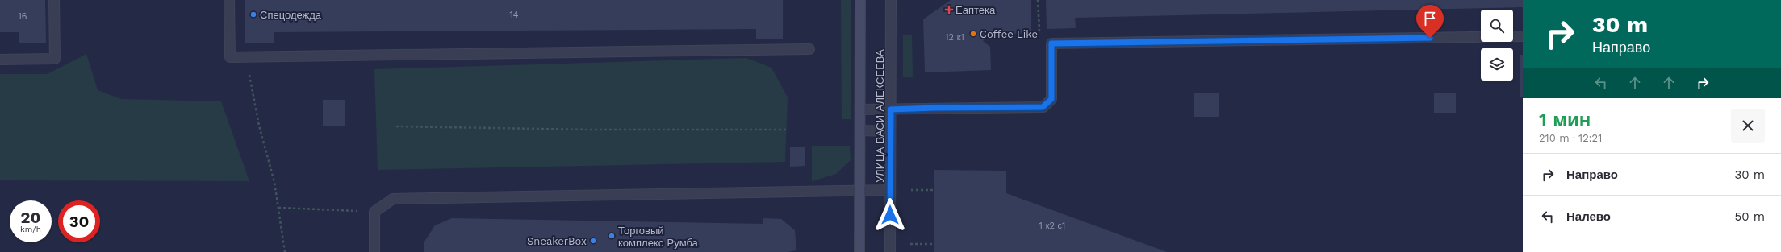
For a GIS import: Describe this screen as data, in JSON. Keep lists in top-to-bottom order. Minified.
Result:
{"streets":{"street":["УЛИЦА ВАСИ АЛЕКСЕЕВА"]},"places":{"health":["Еаптека"],"other":["Спецодежда","Coffee Like","Торговый комплекс Румба","SneakerBox"]},"house_numbers":["14","16","12 к1","1 к2 с1"],"page":{"turn":["30 m","Направо"],"heading":["1 мин","210 m · 12:21"],"list":[{"name":"Направо","value":"30 m"},{"name":"Налево","value":"50 m"}],"speed":"20 km/h","limit":"30"}}
